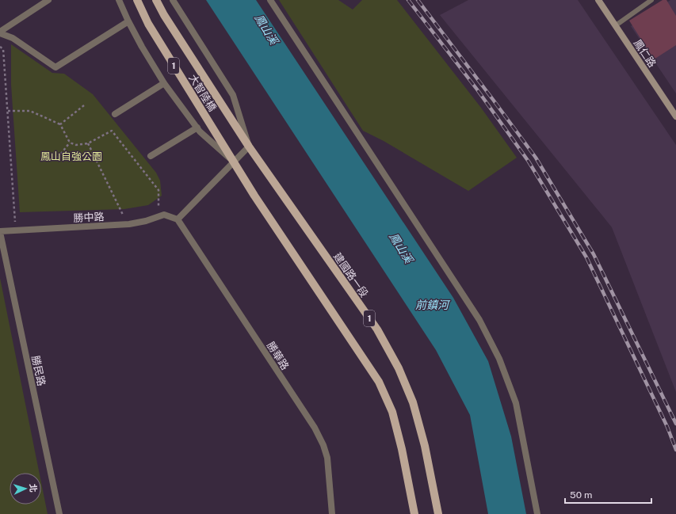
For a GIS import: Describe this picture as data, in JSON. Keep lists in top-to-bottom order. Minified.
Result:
{"streets":{"main road":["1","大智陸橋","建國路一段"],"street":["鳳仁路","勝中路","勝華路","勝民路"]},"crossings":[["1","大智陸橋"],["大智陸橋","建國路一段"],["勝中路","勝華路"],["勝中路","勝民路"]],"water":["鳳山溪","前鎮河"],"parks":["鳳山自強公園"],"scale_bar":"50 m","north":"right"}
